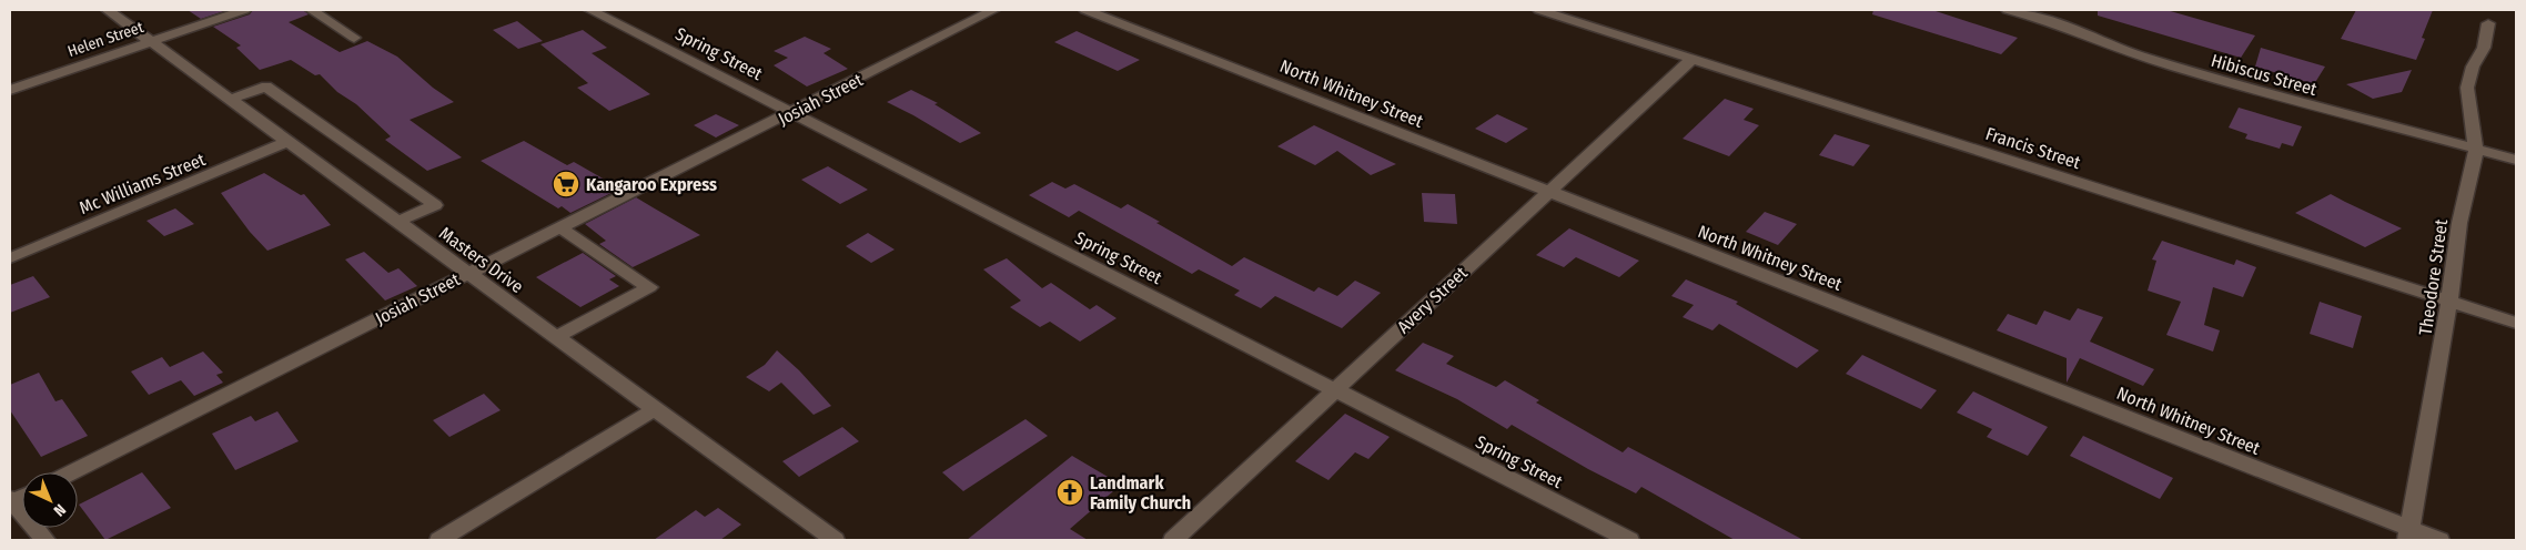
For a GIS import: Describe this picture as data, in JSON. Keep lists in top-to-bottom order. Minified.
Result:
{"streets":{"street":["Helen Street","Spring Street","Hibiscus Street","North Whitney Street","Josiah Street","Francis Street","Mc Williams Street","Masters Drive","Theodore Street","Avery Street"]},"crossings":[["Helen Street","Masters Drive"],["Spring Street","Josiah Street"],["Spring Street","Avery Street"],["Hibiscus Street","Theodore Street"],["North Whitney Street","Theodore Street"],["North Whitney Street","Avery Street"],["Josiah Street","Masters Drive"],["Francis Street","Theodore Street"],["Francis Street","Avery Street"],["Mc Williams Street","Masters Drive"]],"places":{"supermarket":["Kangaroo Express"],"church":["Landmark Family Church"]},"north":"bottom right"}
